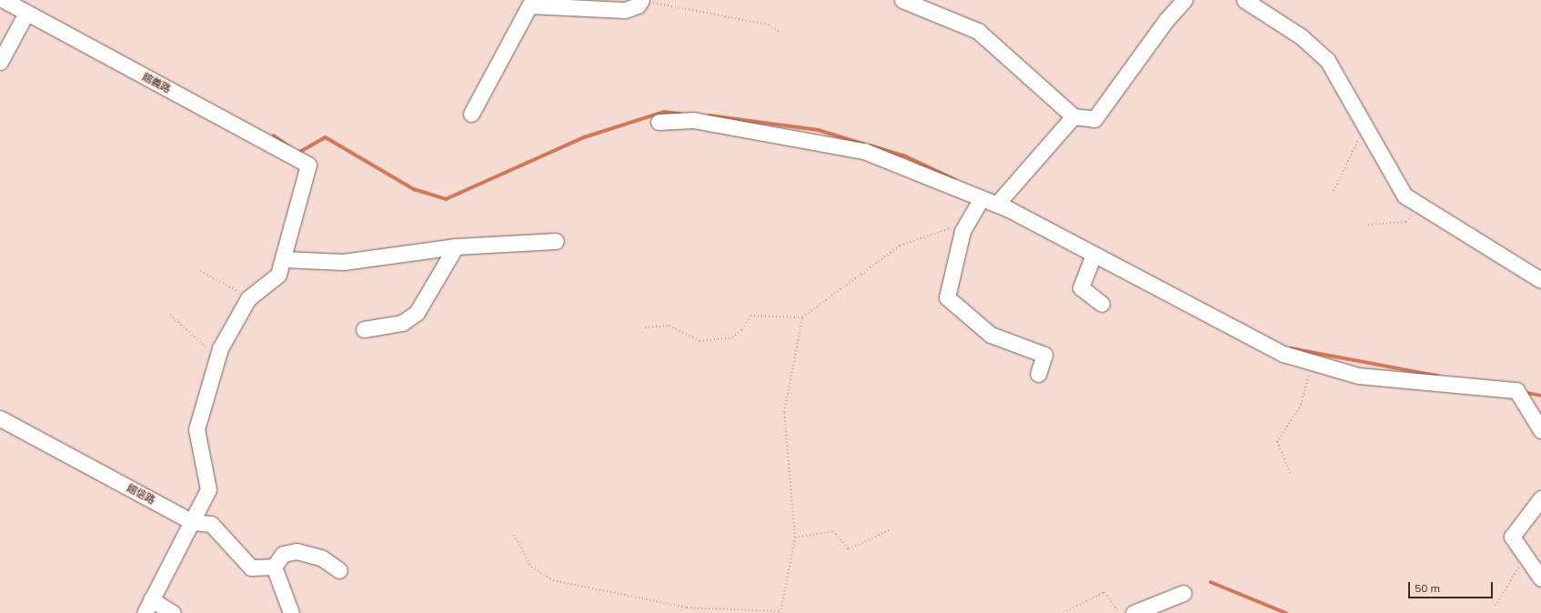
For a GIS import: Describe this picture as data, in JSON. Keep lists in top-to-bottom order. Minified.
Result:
{"streets":{"street":["館義路","館信路"]},"scale_bar":"50 m"}
